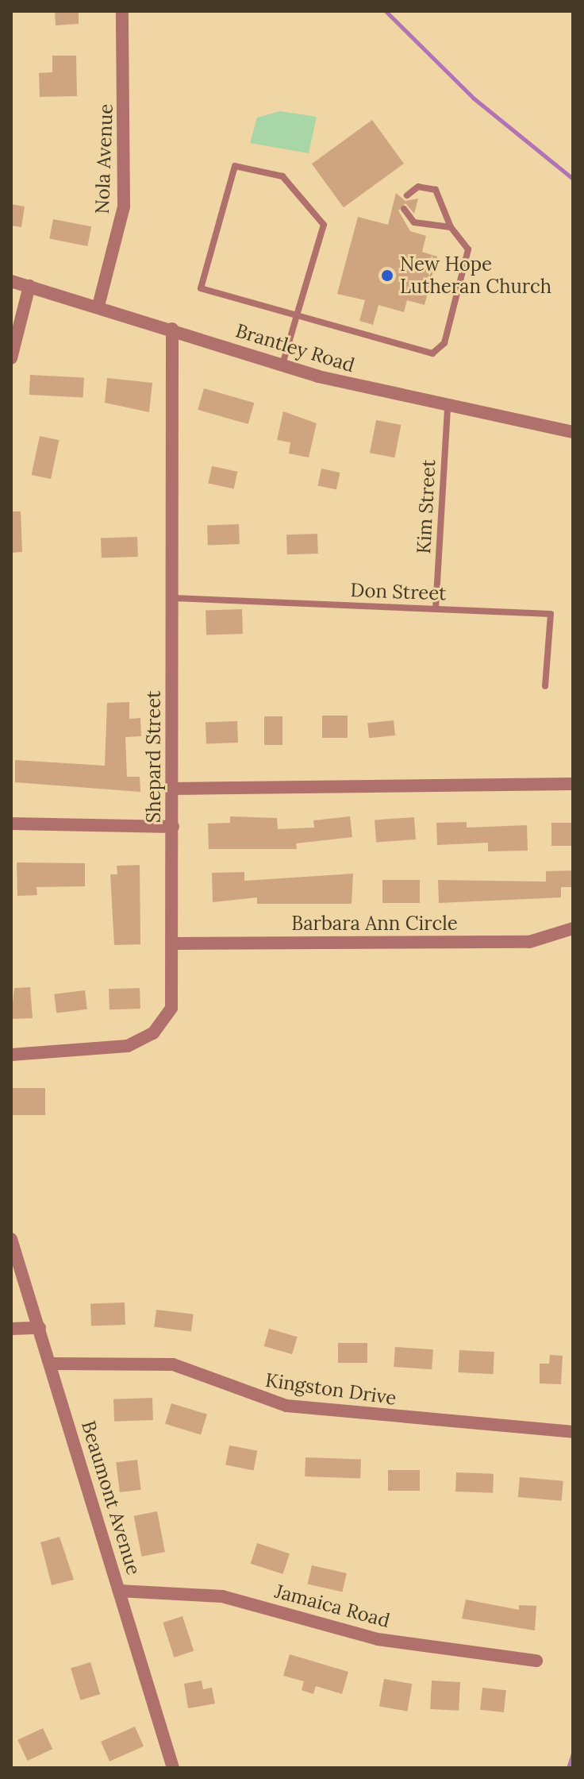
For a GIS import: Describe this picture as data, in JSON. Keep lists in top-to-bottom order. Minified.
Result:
{"streets":{"street":["Nola Avenue","Brantley Road","Shepard Street","Barbara Ann Circle","Kingston Drive","Beaumont Avenue","Jamaica Road"],"lane":["Kim Street","Don Street"]},"crossings":[["Nola Avenue","Brantley Road"],["Brantley Road","Kim Street"],["Brantley Road","Shepard Street"],["Kim Street","Don Street"],["Don Street","Shepard Street"],["Shepard Street","Barbara Ann Circle"],["Kingston Drive","Beaumont Avenue"],["Beaumont Avenue","Jamaica Road"]],"places":["New Hope Lutheran Church"]}
